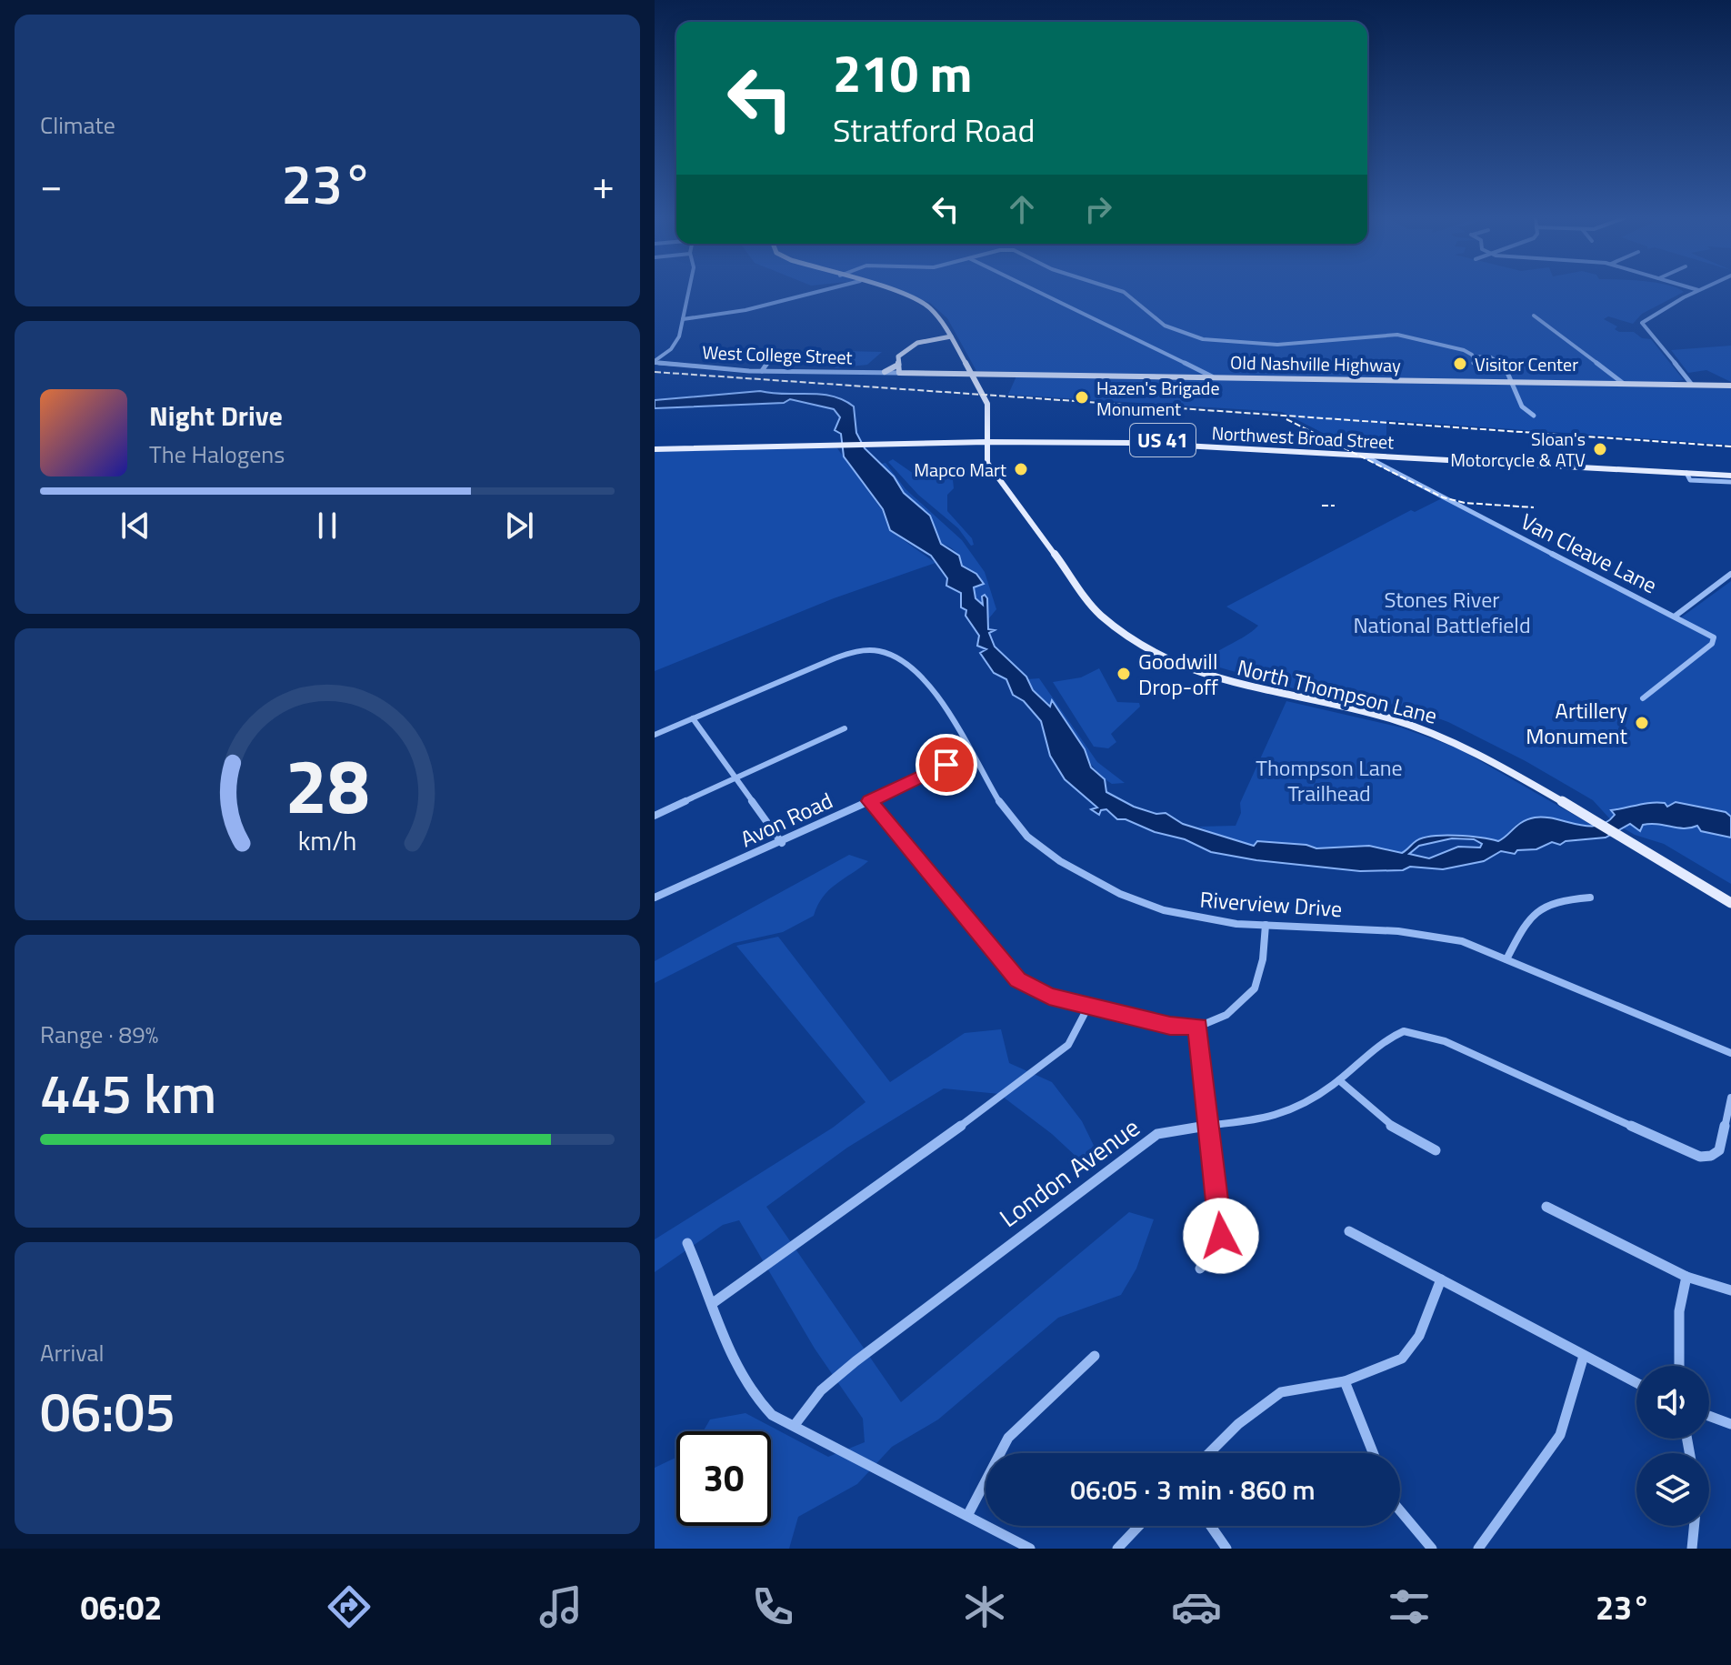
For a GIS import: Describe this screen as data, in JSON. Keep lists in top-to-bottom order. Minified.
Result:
{"streets":{"main road":["Old Nashville Highway","Northwest Broad Street","US 41","North Thompson Lane"],"street":["West College Street","Van Cleave Lane","Avon Road","Riverview Drive","London Avenue"]},"crossings":[["West College Street","Old Nashville Highway"],["Northwest Broad Street","Van Cleave Lane"],["Northwest Broad Street","North Thompson Lane"],["Avon Road","Riverview Drive"]],"parks":["Stones River National Battlefield","Thompson Lane Trailhead"],"places":["Visitor Center","Hazen's Brigade Monument","Sloan's Motorcycle & ATV","Mapco Mart","Goodwill Drop-off","Artillery Monument"],"page":{"tile":["Climate",["Range · 89%","445 km"],["Arrival","06:05"]],"turn":["210 m","Stratford Road"],"heat":["−","23°","+"],"song":["Night Drive","The Halogens"],"limit":"30","trip":"06:05 · 3 min · 860 m","tabs":["06:02","23°"],"gauge":["28","km/h"]}}
